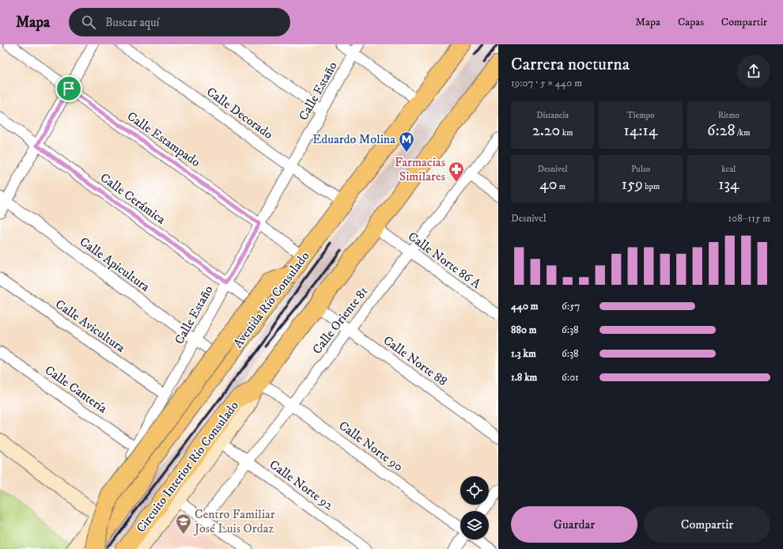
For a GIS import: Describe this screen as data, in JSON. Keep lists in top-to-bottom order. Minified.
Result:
{"streets":{"highway":["Avenida Río Consulado","Circuito Interior Río Consulado"],"street":["Calle Estaño","Calle Decorado","Calle Estampado","Calle Cerámica","Calle Norte 86 A","Calle Apicultura","Calle Oriente 81","Calle Avicultura","Calle Norte 88","Calle Cantería","Calle Norte 90","Calle Norte 92"]},"crossings":[["Calle Estaño","Calle Decorado"],["Calle Estaño","Calle Estampado"],["Calle Estaño","Calle Cerámica"],["Calle Estaño","Calle Apicultura"],["Calle Estaño","Avenida Río Consulado"],["Calle Estaño","Calle Avicultura"],["Calle Estaño","Calle Cantería"],["Calle Decorado","Avenida Río Consulado"],["Calle Estampado","Avenida Río Consulado"],["Calle Norte 86 A","Calle Oriente 81"],["Calle Oriente 81","Calle Norte 88"],["Calle Oriente 81","Calle Norte 90"],["Calle Oriente 81","Calle Norte 92"],["Calle Norte 90","Circuito Interior Río Consulado"]],"places":{"metro station":["Eduardo Molina"],"pharmacy":["Farmacias Similares"],"school or university":["Centro Familiar José Luis Ordaz"]},"page":{"header":"Mapa","search":"Buscar aquí","nav":["Mapa","Capas","Compartir"],"heading":["Carrera nocturna","19:07 · 5 × 440 m"],"stats":[["Distancia","2.20 km"],["Tiempo","14:14"],["Ritmo","6:28 /km"],["Desnivel","40 m"],["Pulso","159 bpm"],["kcal","134"]],"chart":["Desnivel","108–115 m"],"list":[{"name":"440 m","note":"6:57"},{"name":"880 m","note":"6:38"},{"name":"1.3 km","note":"6:38"},{"name":"1.8 km","note":"6:01"}],"buttons":["Guardar","Compartir"]}}
